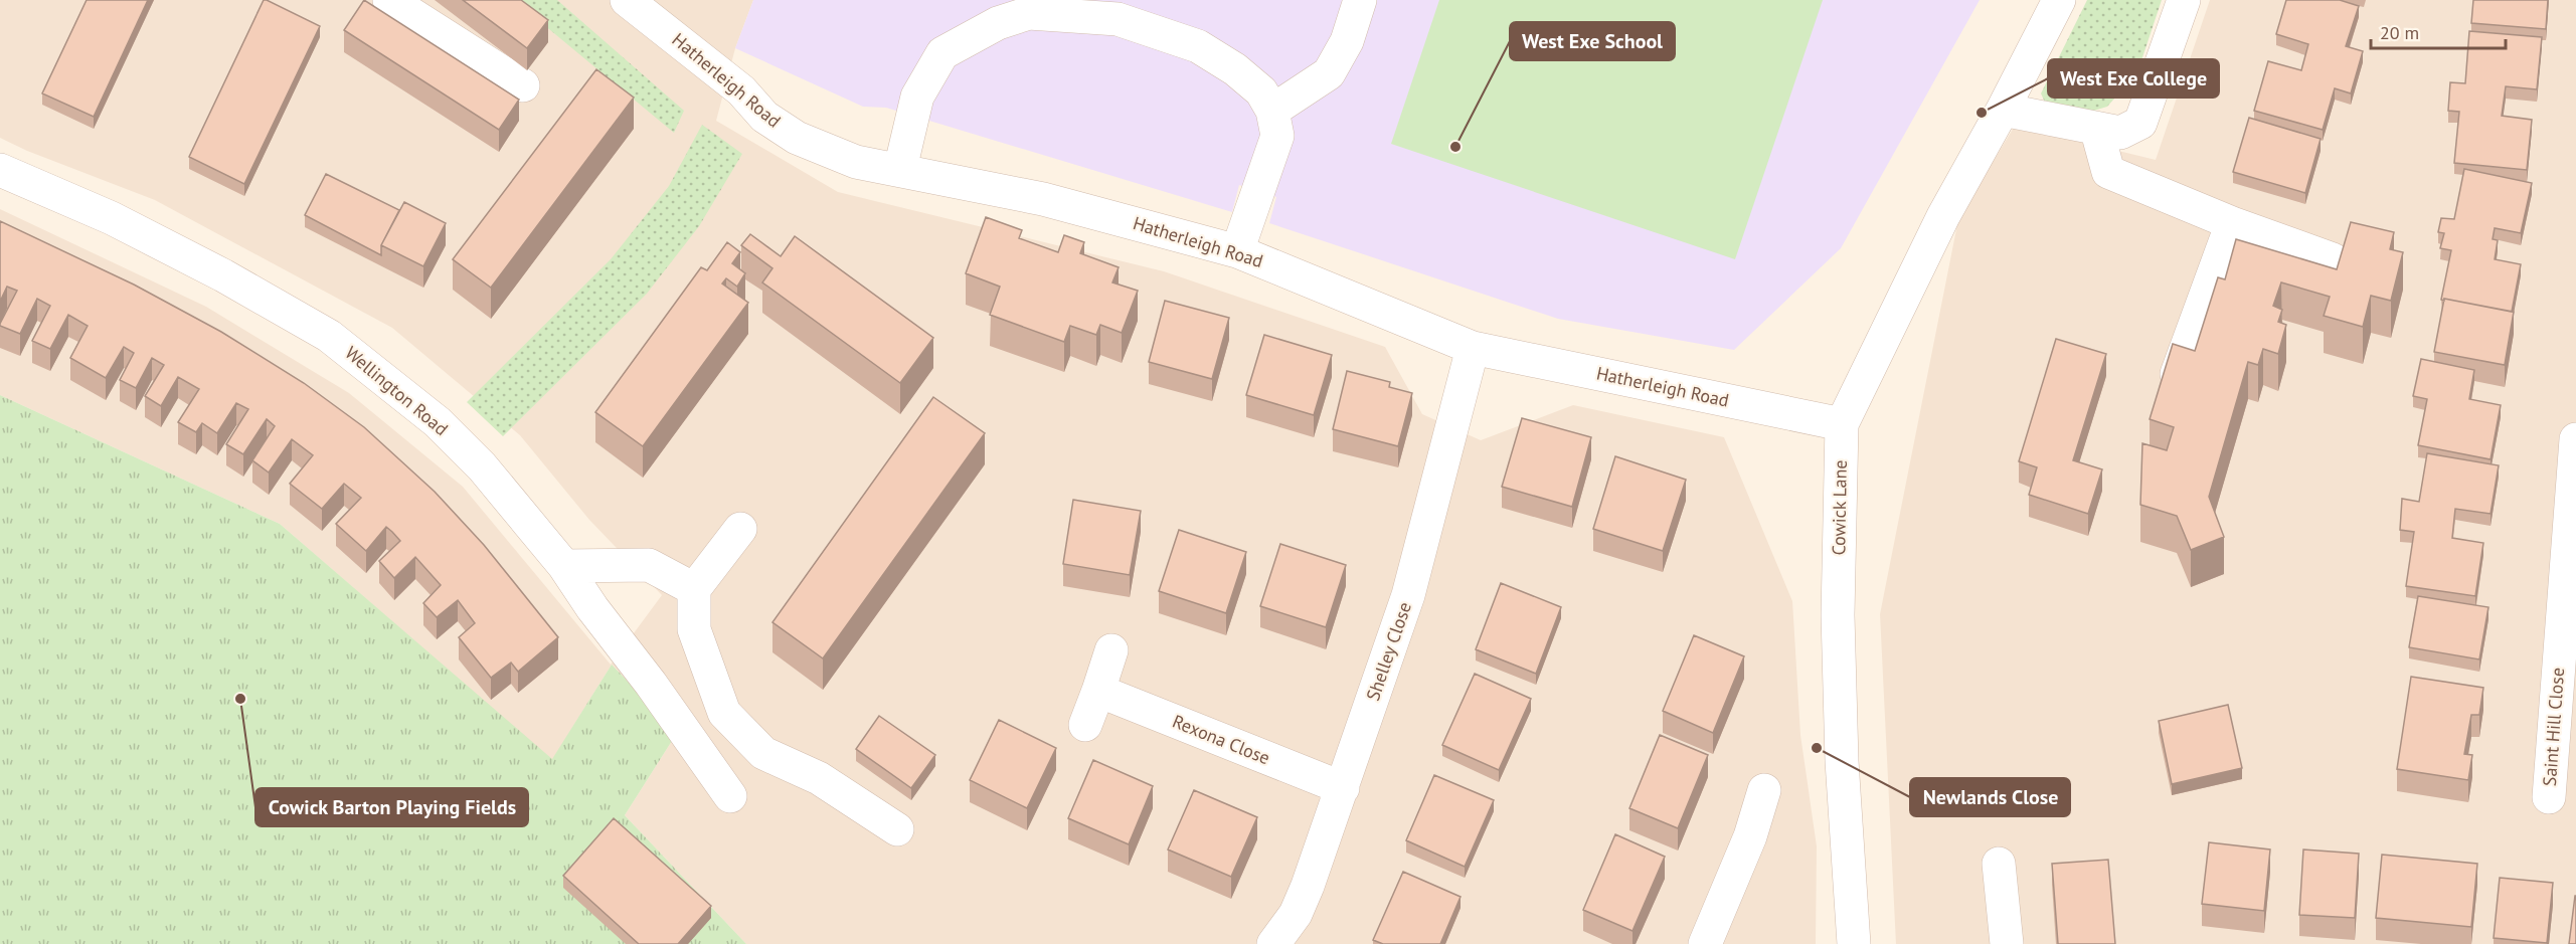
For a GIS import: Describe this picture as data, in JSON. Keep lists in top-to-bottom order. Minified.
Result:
{"streets":{"street":["Hatherleigh Road","Wellington Road","Cowick Lane","Shelley Close","Saint Hill Close","Rexona Close"]},"crossings":[["Hatherleigh Road","Cowick Lane"],["Hatherleigh Road","Shelley Close"],["Shelley Close","Rexona Close"]],"places":["West Exe College","West Exe School","Cowick Barton Playing Fields","Newlands Close"],"scale_bar":"20 m"}
